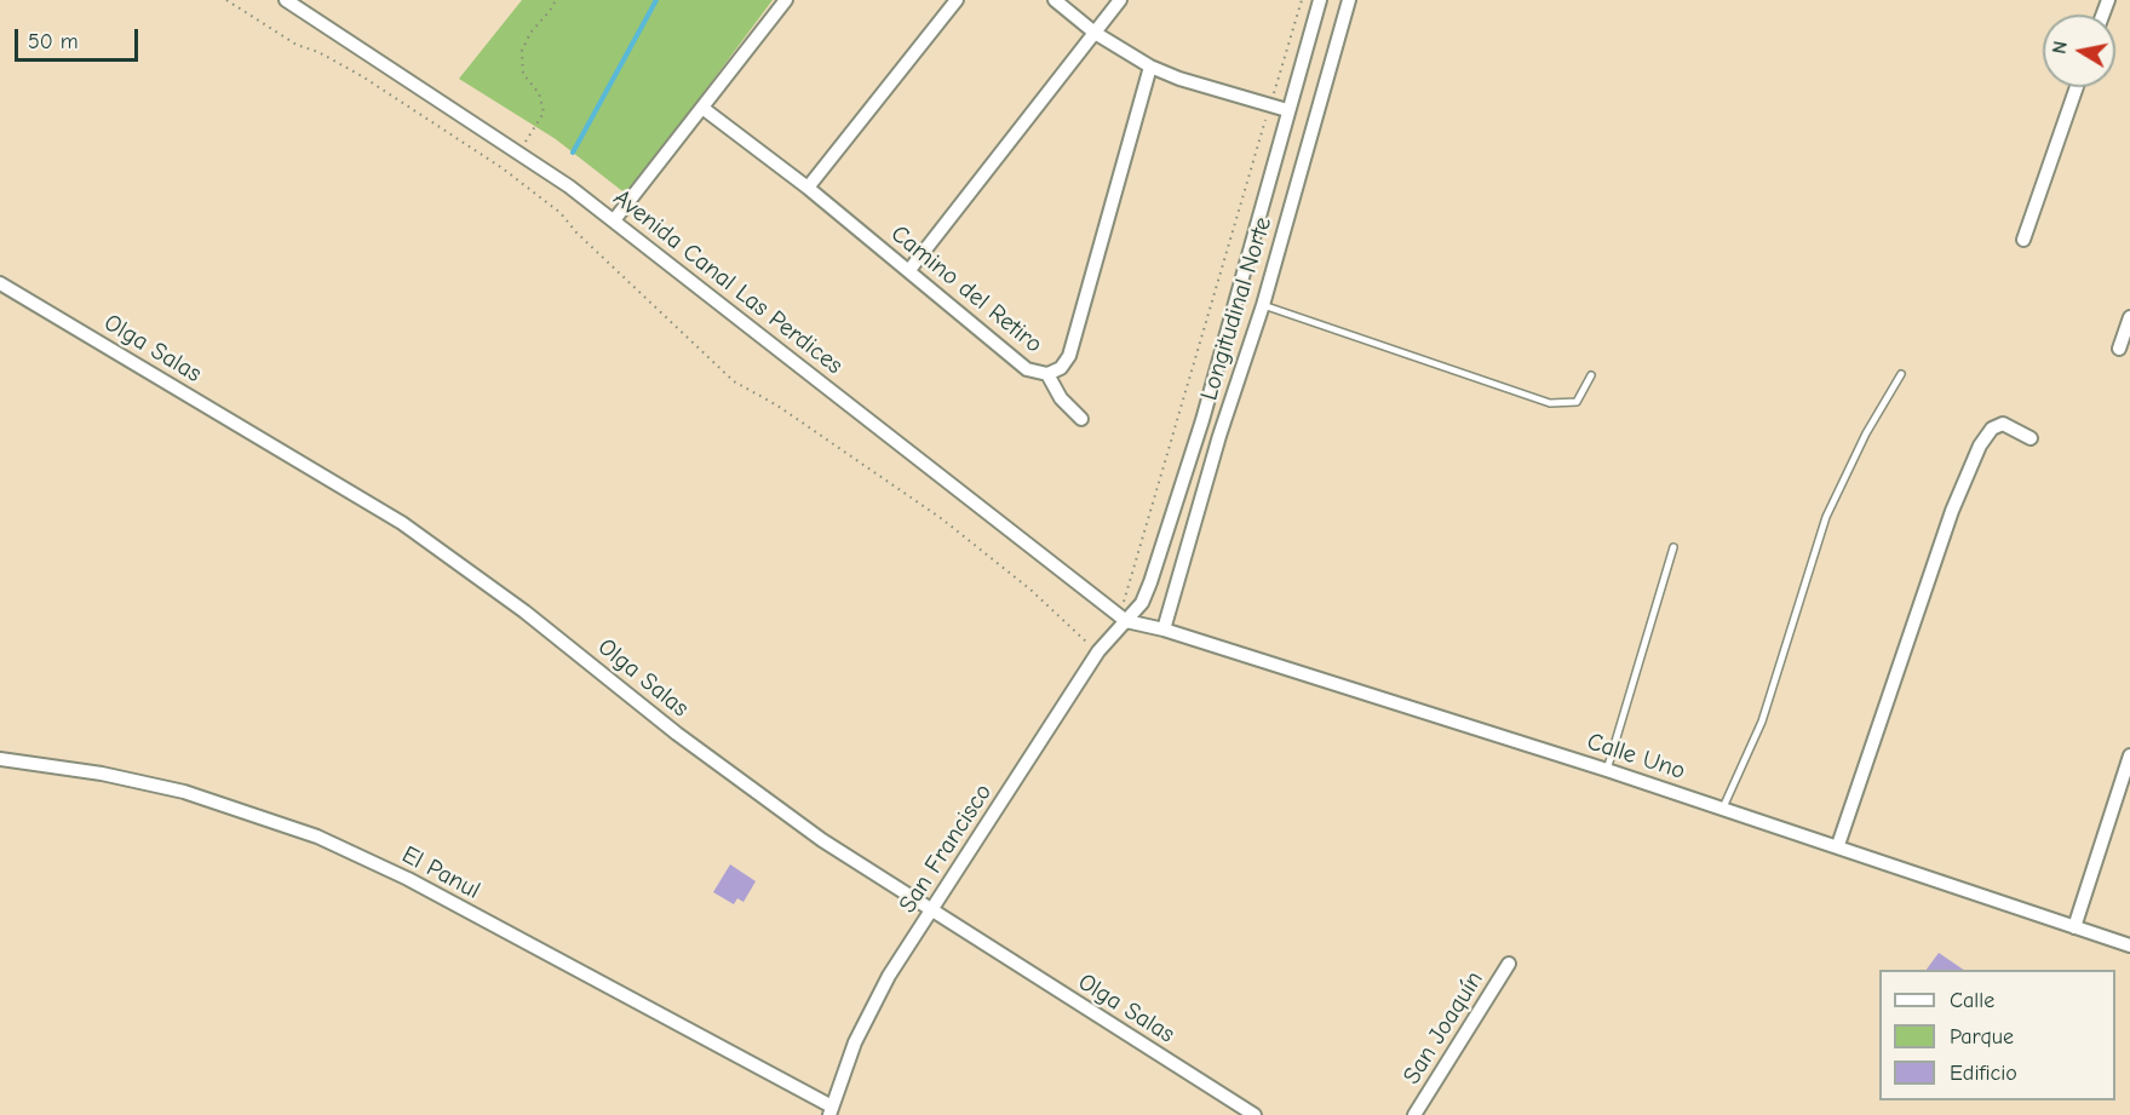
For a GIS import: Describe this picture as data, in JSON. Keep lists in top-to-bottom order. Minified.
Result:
{"streets":{"street":["Avenida Canal Las Perdices","Camino del Retiro","Longitudinal Norte","Olga Salas","Calle Uno","San Francisco","El Panul","San Joaquín"]},"crossings":[["Avenida Canal Las Perdices","Longitudinal Norte"],["Avenida Canal Las Perdices","Calle Uno"],["Avenida Canal Las Perdices","San Francisco"],["Longitudinal Norte","Calle Uno"],["Longitudinal Norte","San Francisco"],["Olga Salas","San Francisco"],["Calle Uno","San Francisco"],["San Francisco","El Panul"]],"legend":["Calle","Parque","Edificio"],"scale_bar":"50 m","north":"left"}
